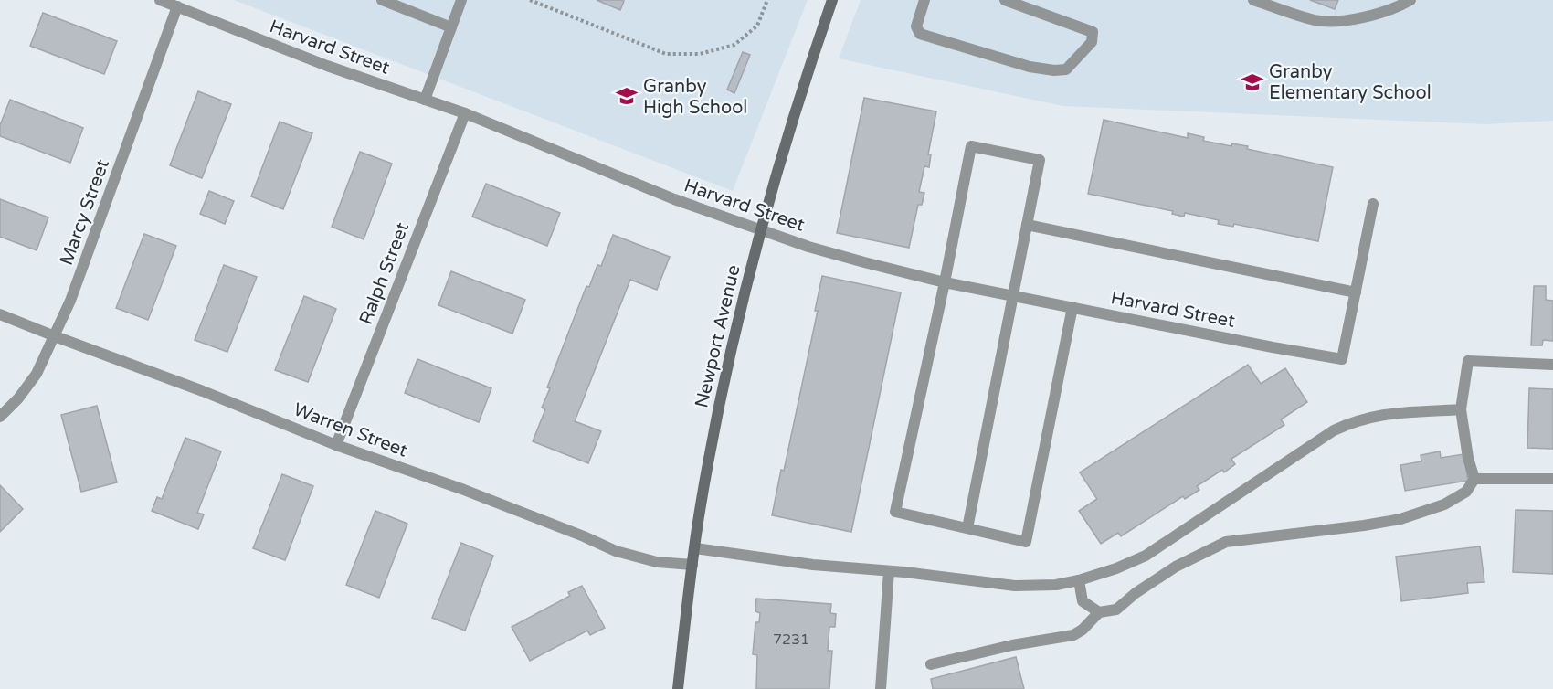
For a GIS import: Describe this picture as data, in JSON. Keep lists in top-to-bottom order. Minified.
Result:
{"streets":{"street":["Harvard Street","Marcy Street","Ralph Street","Newport Avenue","Warren Street"]},"crossings":[["Harvard Street","Marcy Street"],["Harvard Street","Ralph Street"],["Harvard Street","Newport Avenue"],["Marcy Street","Warren Street"],["Ralph Street","Warren Street"],["Newport Avenue","Warren Street"]],"places":{"school or university":["Granby Elementary School","Granby High School"]},"house_numbers":["7231"]}
